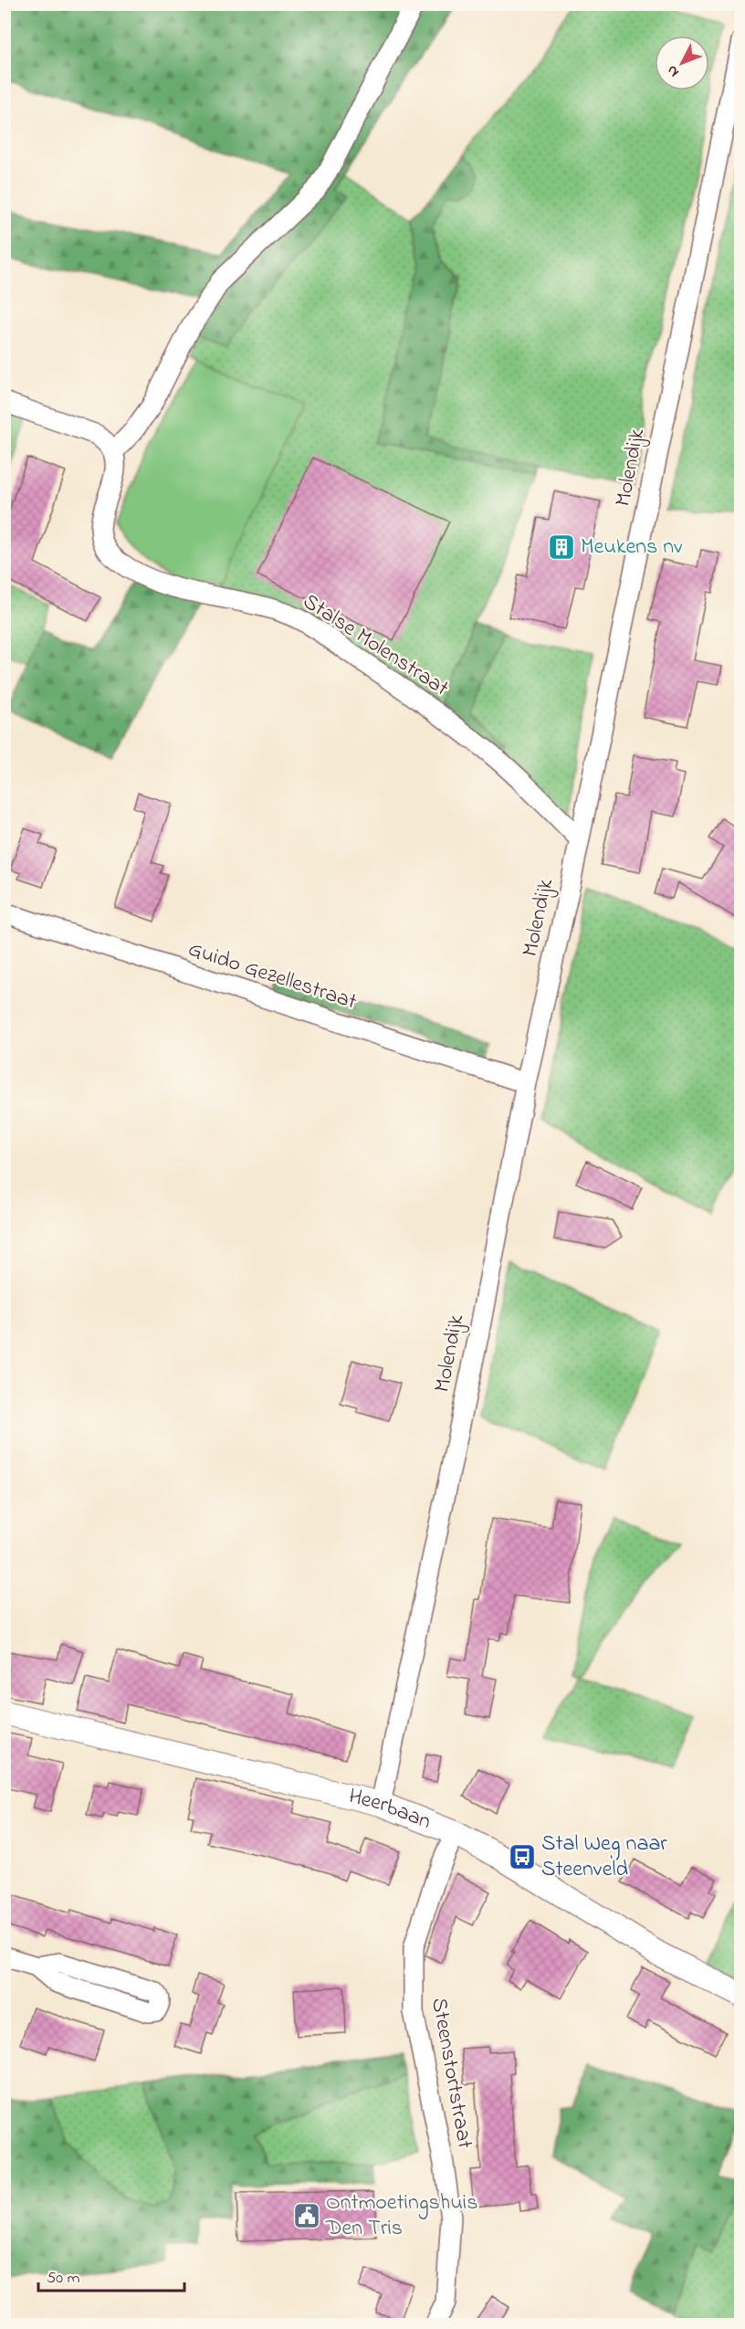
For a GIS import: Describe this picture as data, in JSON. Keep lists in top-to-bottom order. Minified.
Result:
{"streets":{"street":["Molendijk","Stalse Molenstraat","Guido Gezellestraat","Heerbaan","Steenstortstraat"]},"crossings":[["Molendijk","Stalse Molenstraat"],["Molendijk","Guido Gezellestraat"],["Molendijk","Heerbaan"],["Heerbaan","Steenstortstraat"]],"places":{"building":["Meukens nv"],"bus stop":["Stal Weg naar Steenveld"],"public building":["Ontmoetingshuis Den Tris"]},"scale_bar":"50 m","north":"bottom left"}
